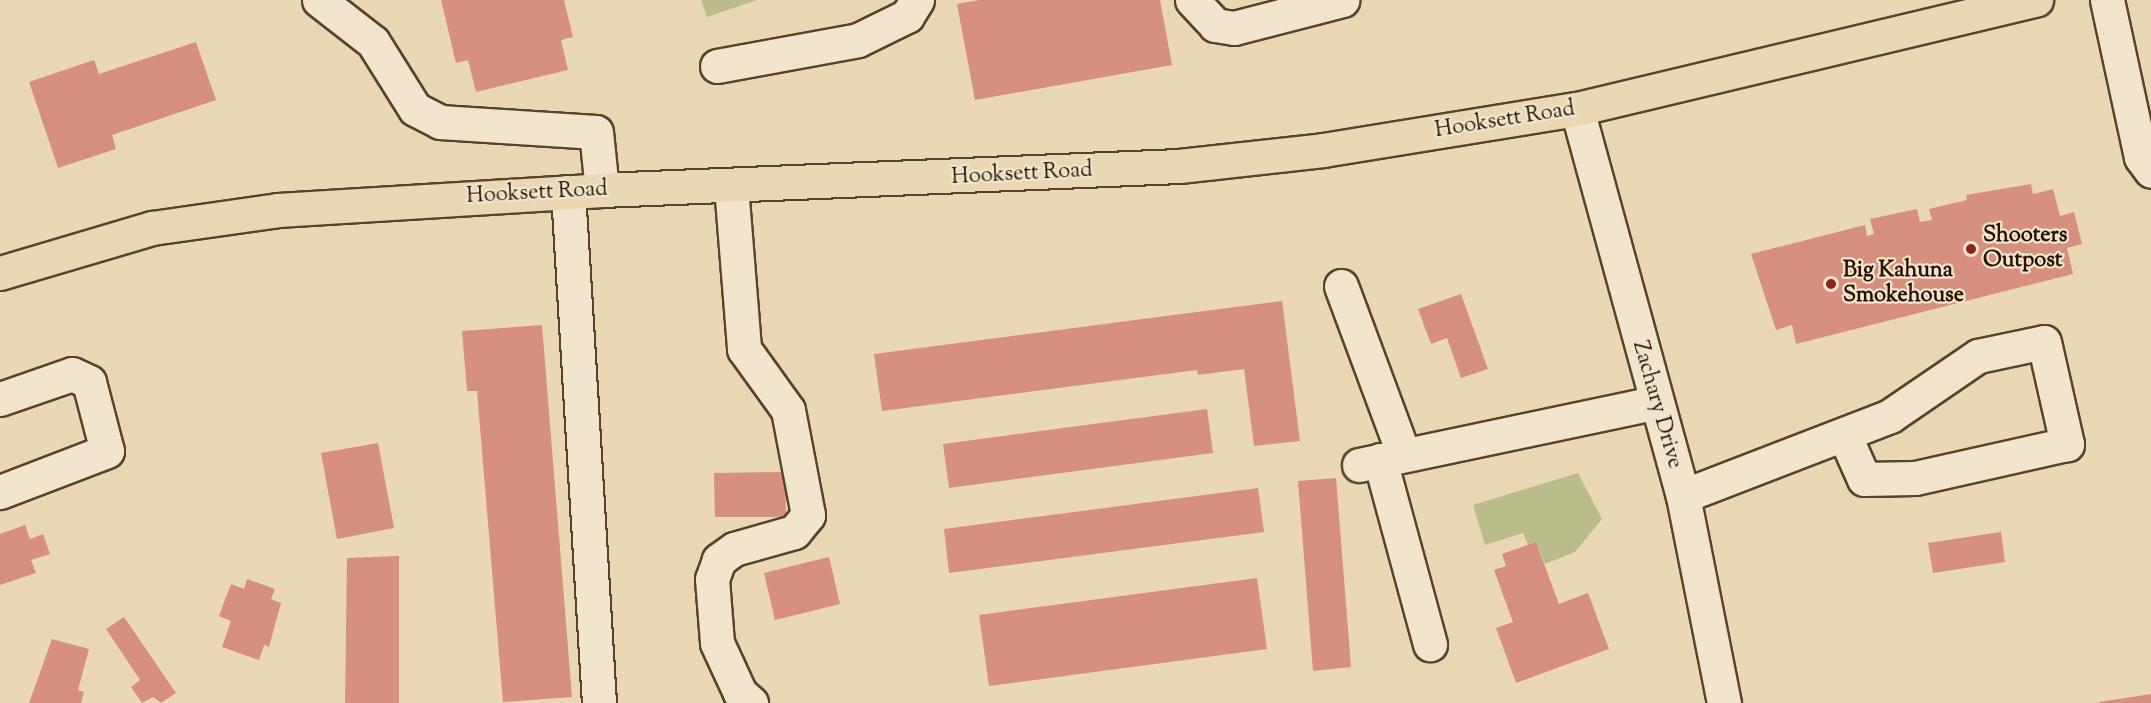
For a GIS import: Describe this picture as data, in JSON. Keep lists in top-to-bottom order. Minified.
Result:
{"streets":{"main road":["Hooksett Road"],"street":["Zachary Drive"]},"crossings":[["Hooksett Road","Zachary Drive"]],"places":["Shooters Outpost","Big Kahuna Smokehouse"]}
